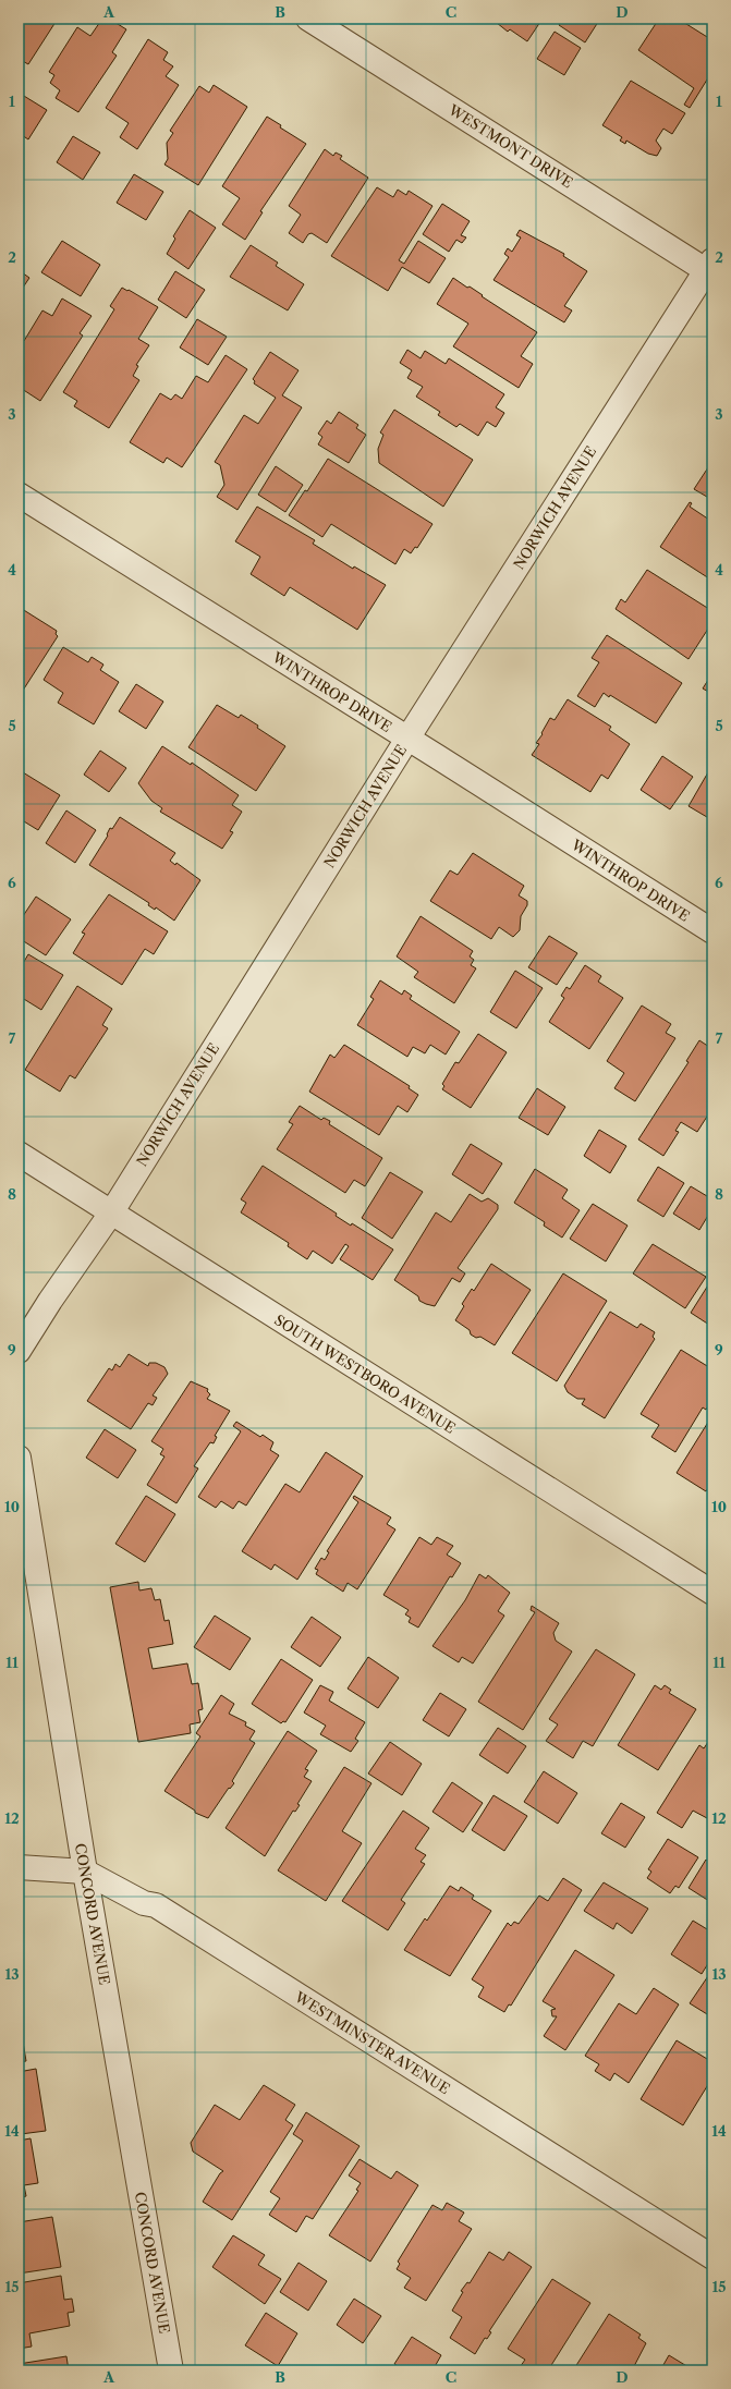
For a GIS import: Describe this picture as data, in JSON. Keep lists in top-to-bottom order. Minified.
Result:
{"streets":{"street":["WESTMONT DRIVE","NORWICH AVENUE","WINTHROP DRIVE","SOUTH WESTBORO AVENUE","CONCORD AVENUE","WESTMINSTER AVENUE"]},"crossings":[["WESTMONT DRIVE","NORWICH AVENUE"],["NORWICH AVENUE","WINTHROP DRIVE"],["NORWICH AVENUE","SOUTH WESTBORO AVENUE"],["CONCORD AVENUE","WESTMINSTER AVENUE"]],"grid":{"columns":["A","B","C","D"],"rows":["1","2","3","4","5","6","7","8","9","10","11","12","13","14","15"]}}
